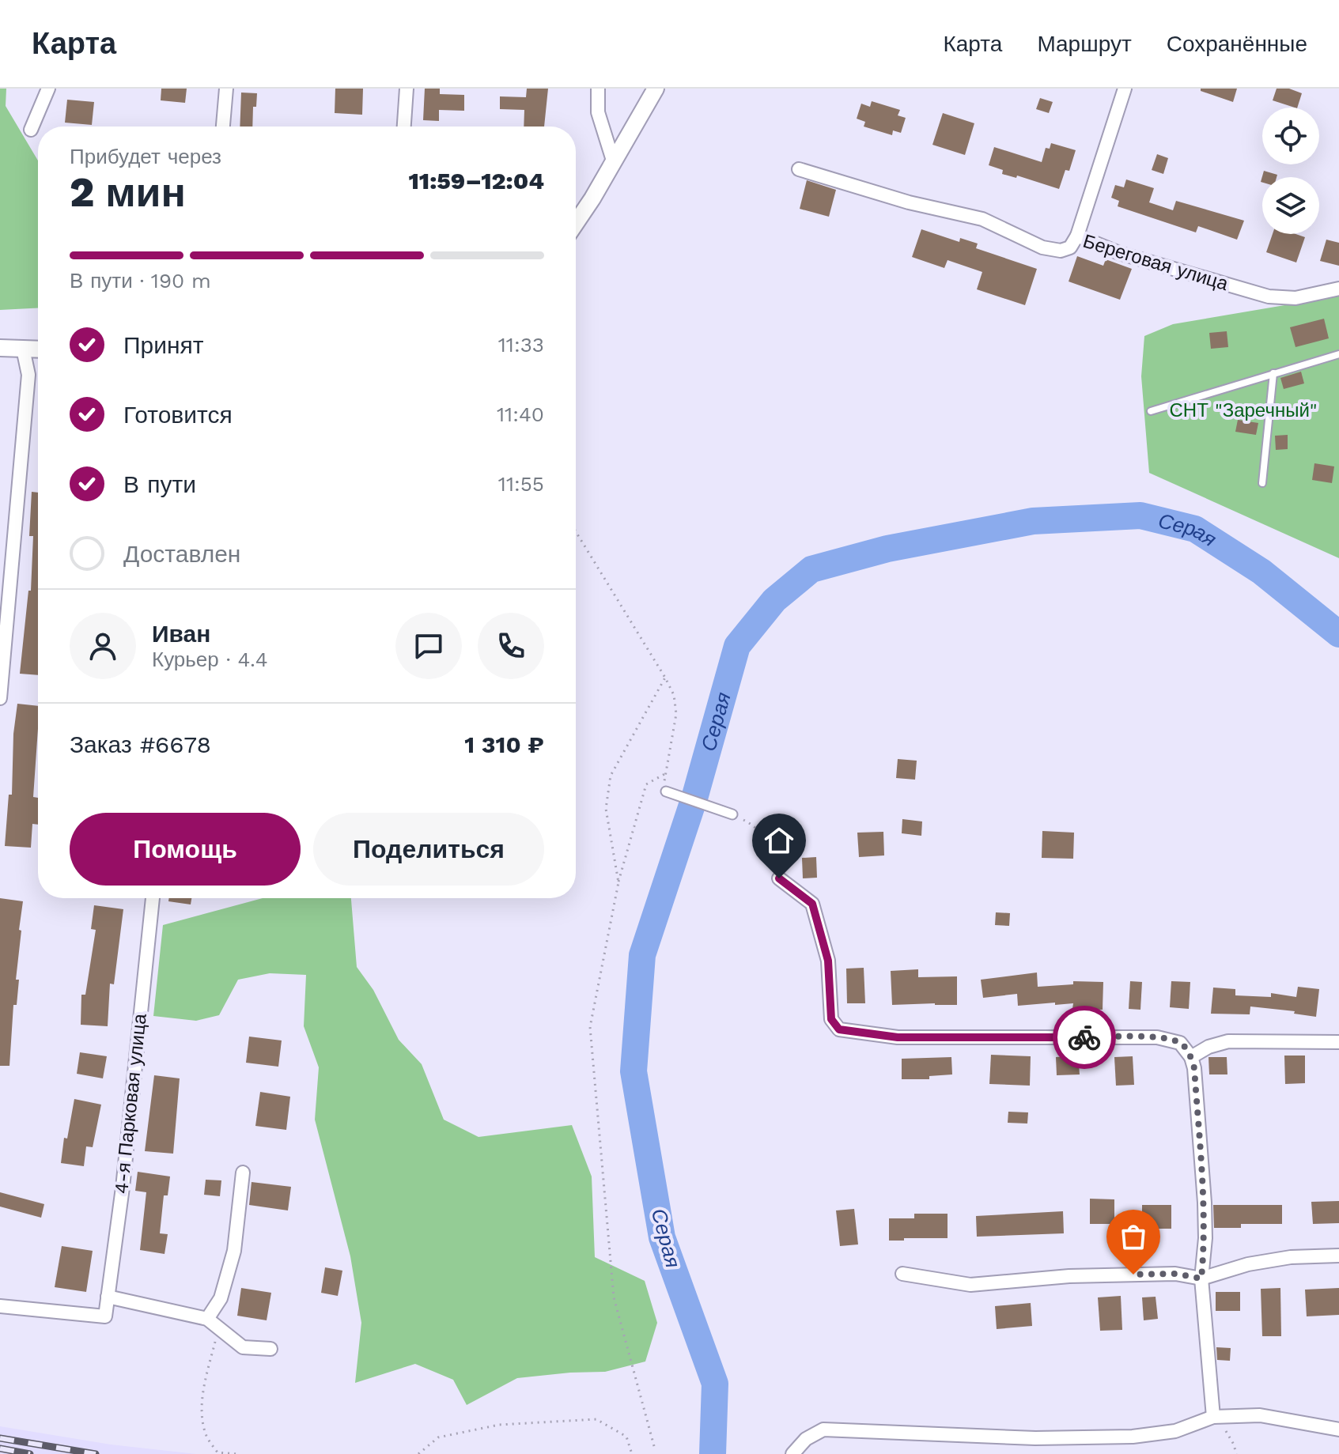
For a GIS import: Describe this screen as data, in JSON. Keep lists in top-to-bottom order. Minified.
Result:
{"streets":{"street":["Береговая улица","4-я Парковая улица"]},"water":["Серая"],"parks":["СНТ \"Заречный\""],"page":{"header":"Карта","nav":["Карта","Маршрут","Сохранённые"],"heading":["2 мин","Прибудет через","11:59–12:04"],"panel":["Иван","Курьер · 4.4","Заказ #6678","1 310 ₽"],"bar":"В пути · 190 m","list":[["Принят","11:33"],["Готовится","11:40"],["В пути","11:55"],"Доставлен"],"buttons":["Помощь","Поделиться"]}}
